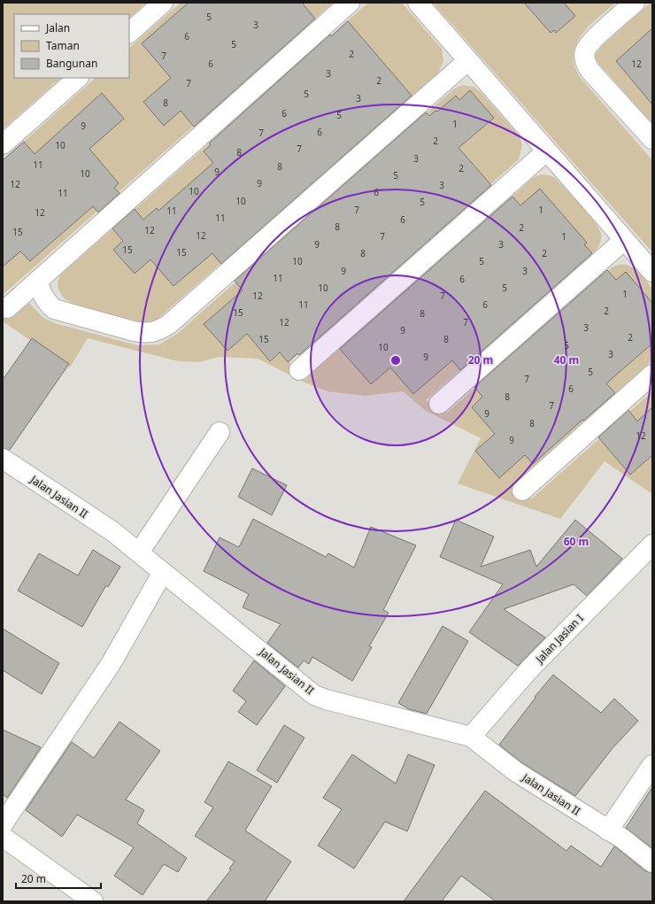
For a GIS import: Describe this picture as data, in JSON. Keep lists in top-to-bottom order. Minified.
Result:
{"streets":{"street":["Jalan Jasian II","Jalan Jasian I"]},"crossings":[["Jalan Jasian II","Jalan Jasian I"]],"house_numbers":["5","3","6","5","2","7","6","12","3","2","7","5","3","8","6","5","1","9","6","7","2","10","7","8","3","11","8","2","9","10","5","9","12","3","10","6","11","10","5","7","1","11","12","11","6","8","2","12","15","12","7","1","9","3","15","15","8","2","10","5","9","3","11","6","10","5","1","12","7","11","6","2","15","8","12","7","3","9","2","15","8","5","10","3","9","5","7","6","8","7","9","8","12","9"],"legend":["Jalan","Taman","Bangunan"],"scale_bar":"20 m","rings":["20 m","40 m","60 m"]}
